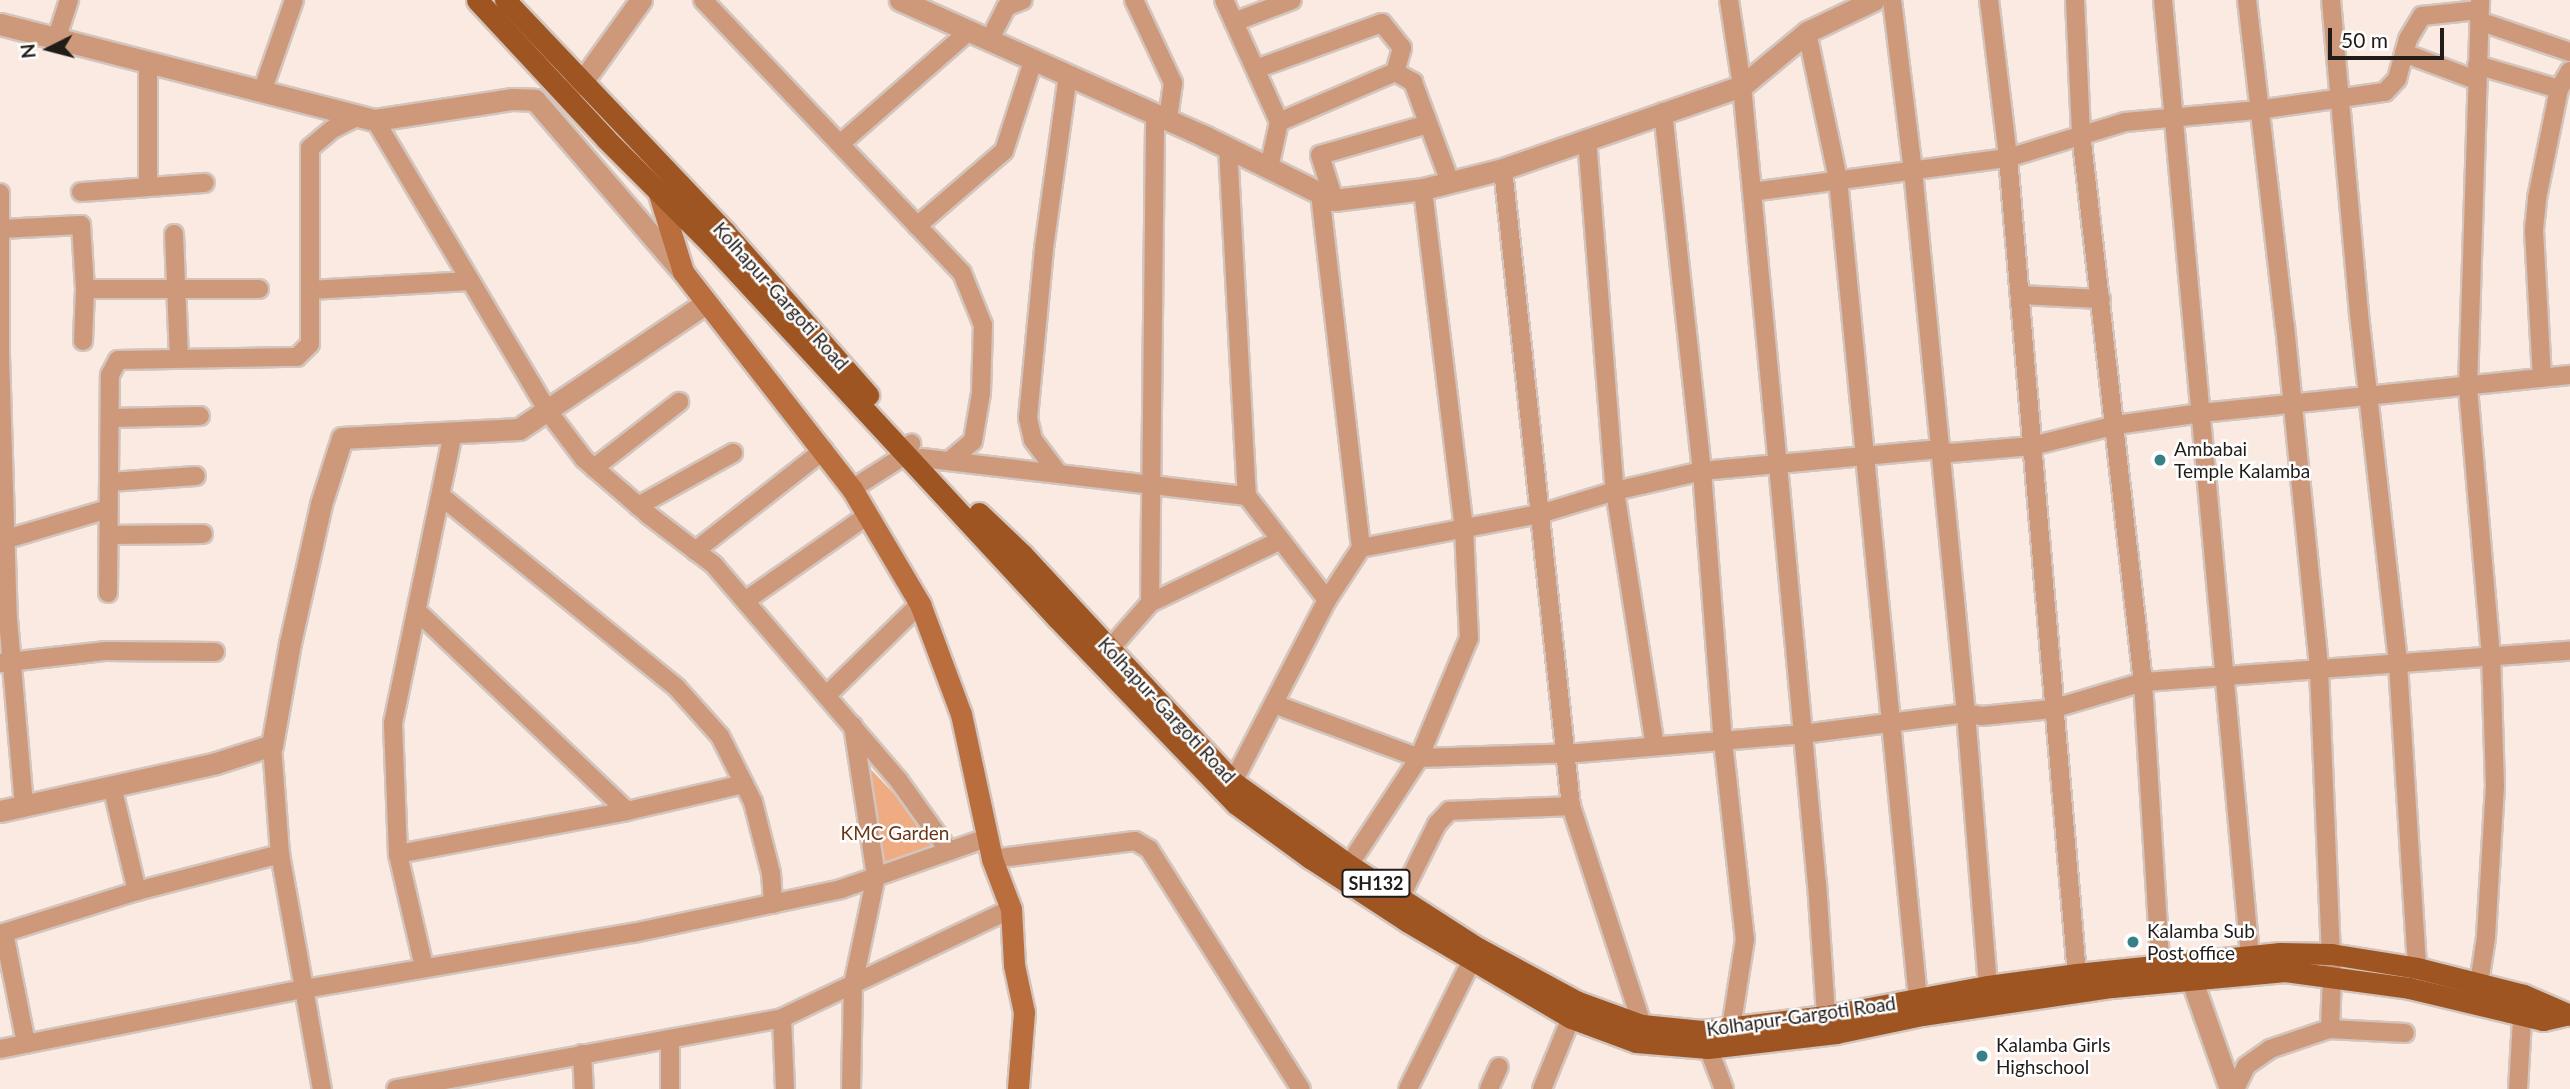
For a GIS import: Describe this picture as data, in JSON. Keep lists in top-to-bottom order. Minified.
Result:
{"streets":{"main road":["Kolhapur-Gargoti Road","SH132"]},"parks":["KMC Garden"],"places":["Ambabai Temple Kalamba","Kalamba Sub Post office","Kalamba Girls Highschool"],"scale_bar":"50 m","north":"left"}
